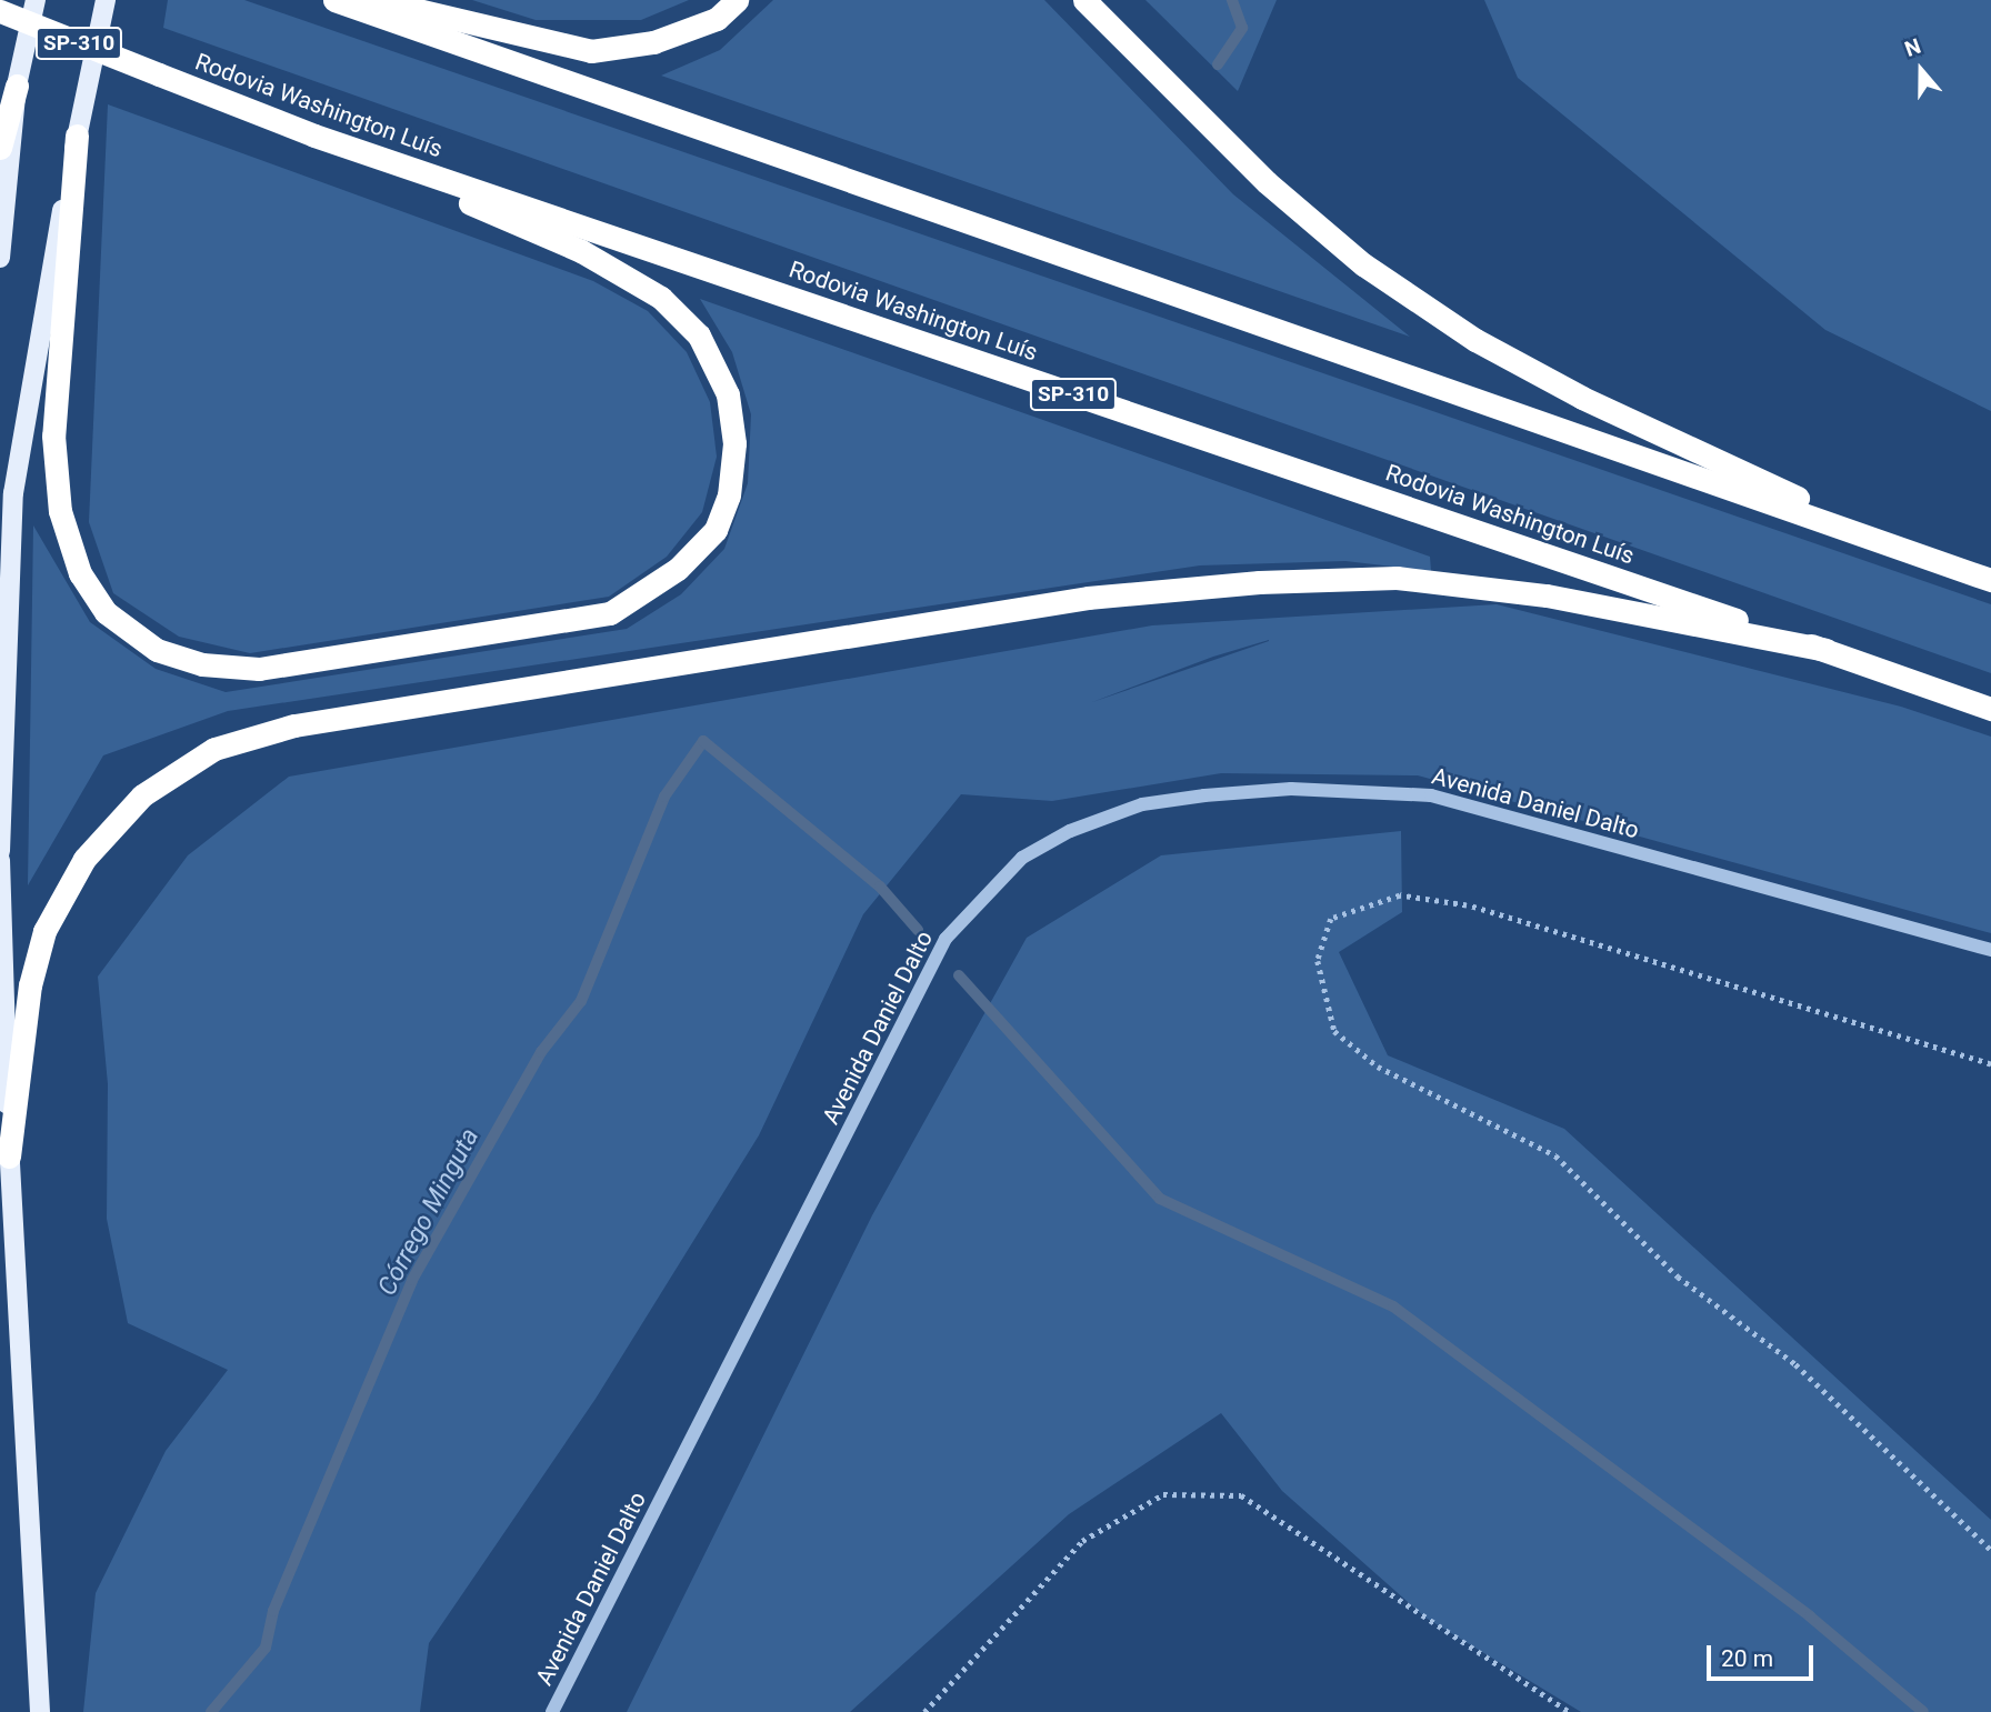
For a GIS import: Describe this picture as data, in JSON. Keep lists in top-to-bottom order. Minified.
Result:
{"streets":{"highway":["SP-310","Rodovia Washington Luís"],"street":["Avenida Daniel Dalto"]},"water":["Córrego Minguta"],"scale_bar":"20 m","north":"top"}
